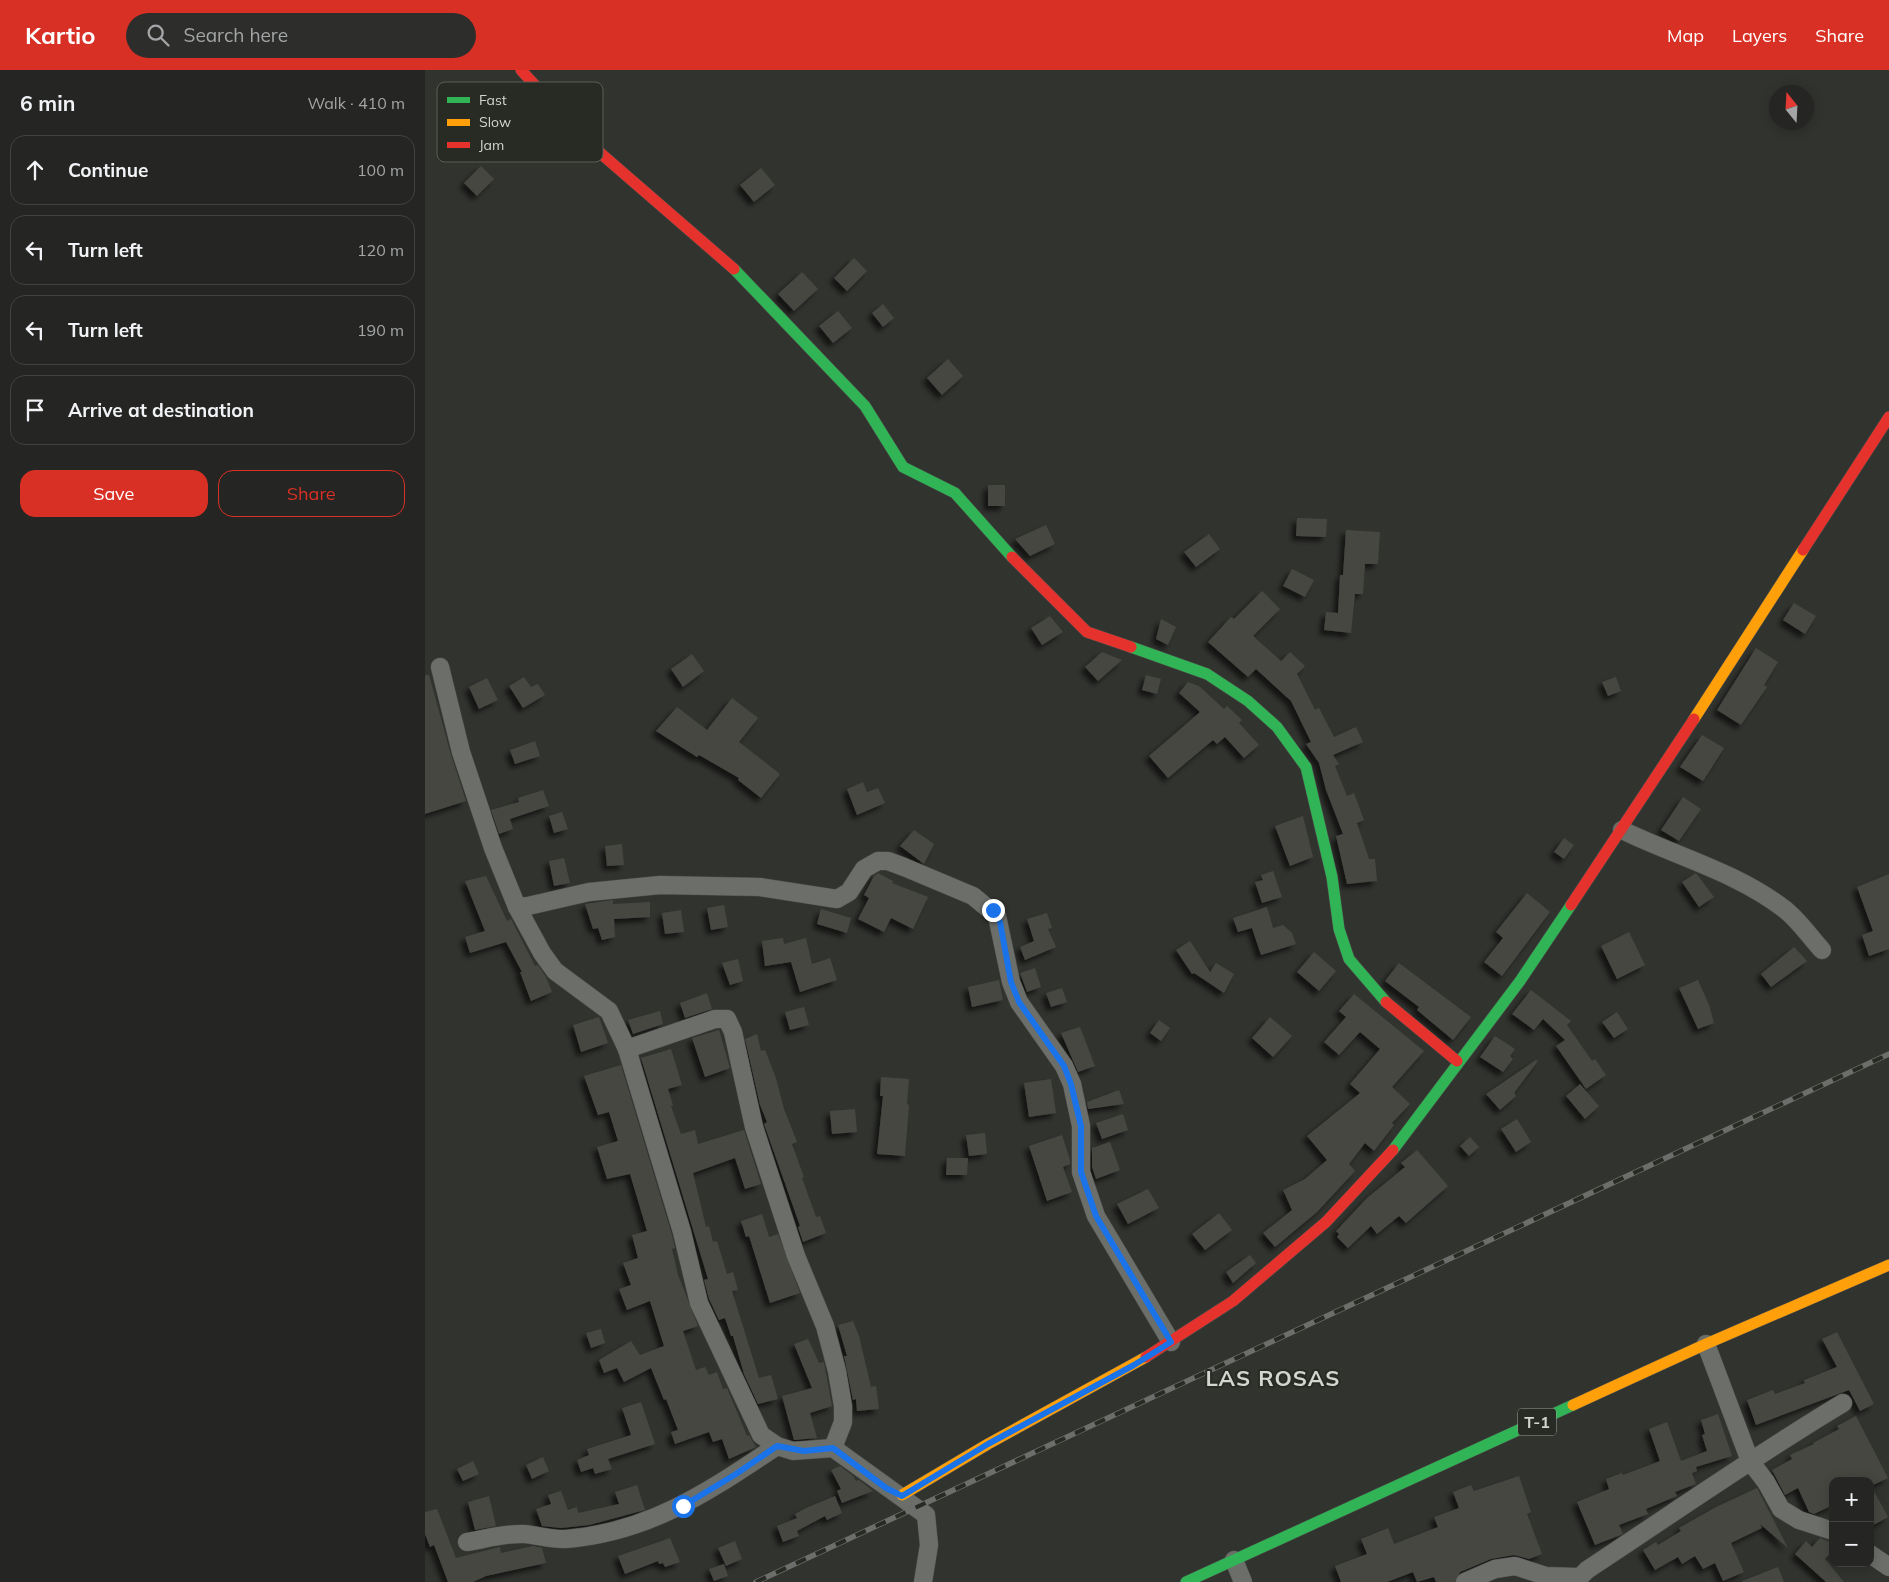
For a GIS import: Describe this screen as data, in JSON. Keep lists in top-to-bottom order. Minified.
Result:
{"streets":{"street":["T-1"]},"districts":["LAS ROSAS"],"legend":["Fast","Slow","Jam"],"north":"top","page":{"header":"Kartio","search":"Search here","nav":["Map","Layers","Share"],"heading":["6 min","Walk · 410 m"],"list":[["Continue","100 m"],["Turn left","120 m"],["Turn left","190 m"],"Arrive at destination"],"buttons":["Save","Share"],"map_buttons":["+","−"]}}
